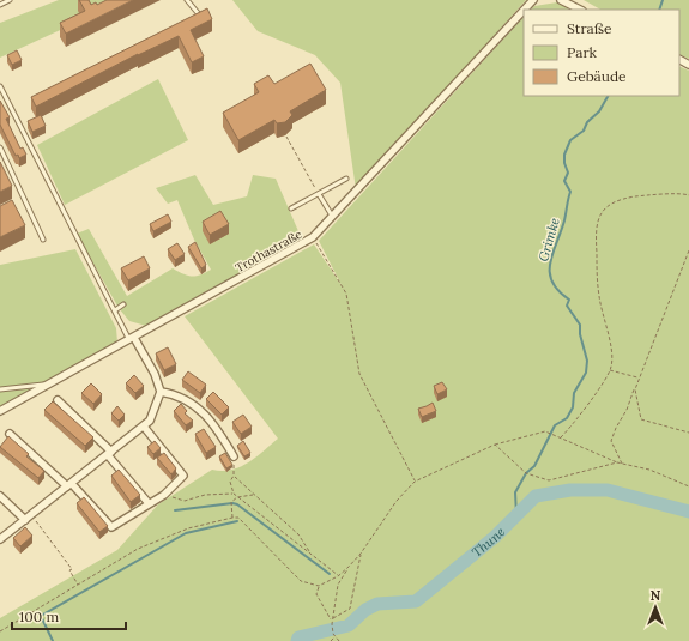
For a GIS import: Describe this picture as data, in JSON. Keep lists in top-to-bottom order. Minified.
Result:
{"streets":{"street":["Trothastraße"]},"water":["Grimke","Thune"],"legend":["Straße","Park","Gebäude"],"scale_bar":"100 m","north":"top"}
